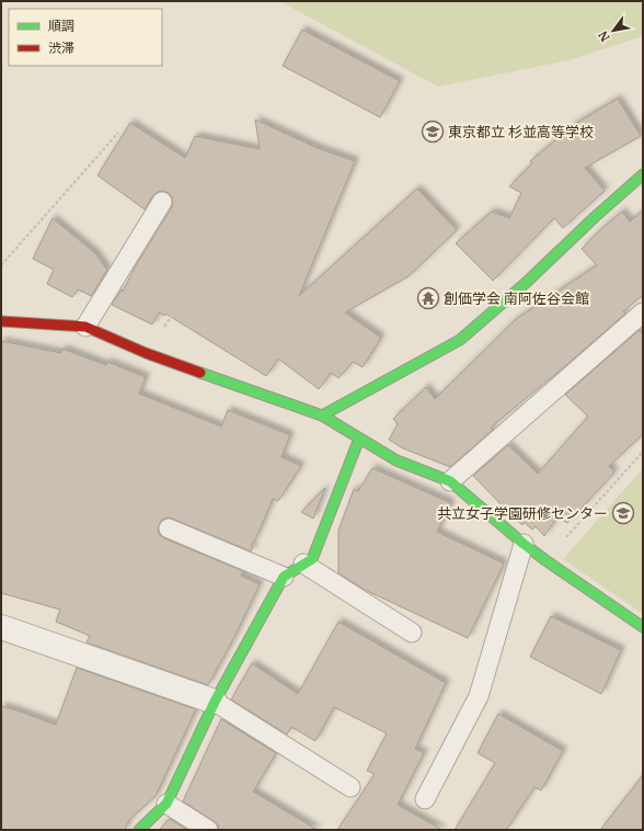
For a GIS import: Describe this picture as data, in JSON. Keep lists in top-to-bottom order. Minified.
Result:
{"places":{"school or university":["東京都立 杉並高等学校","共立女子学園研修センター"],"temple":["創価学会 南阿佐谷会館"]},"legend":["順調","渋滞"],"north":"bottom left"}
